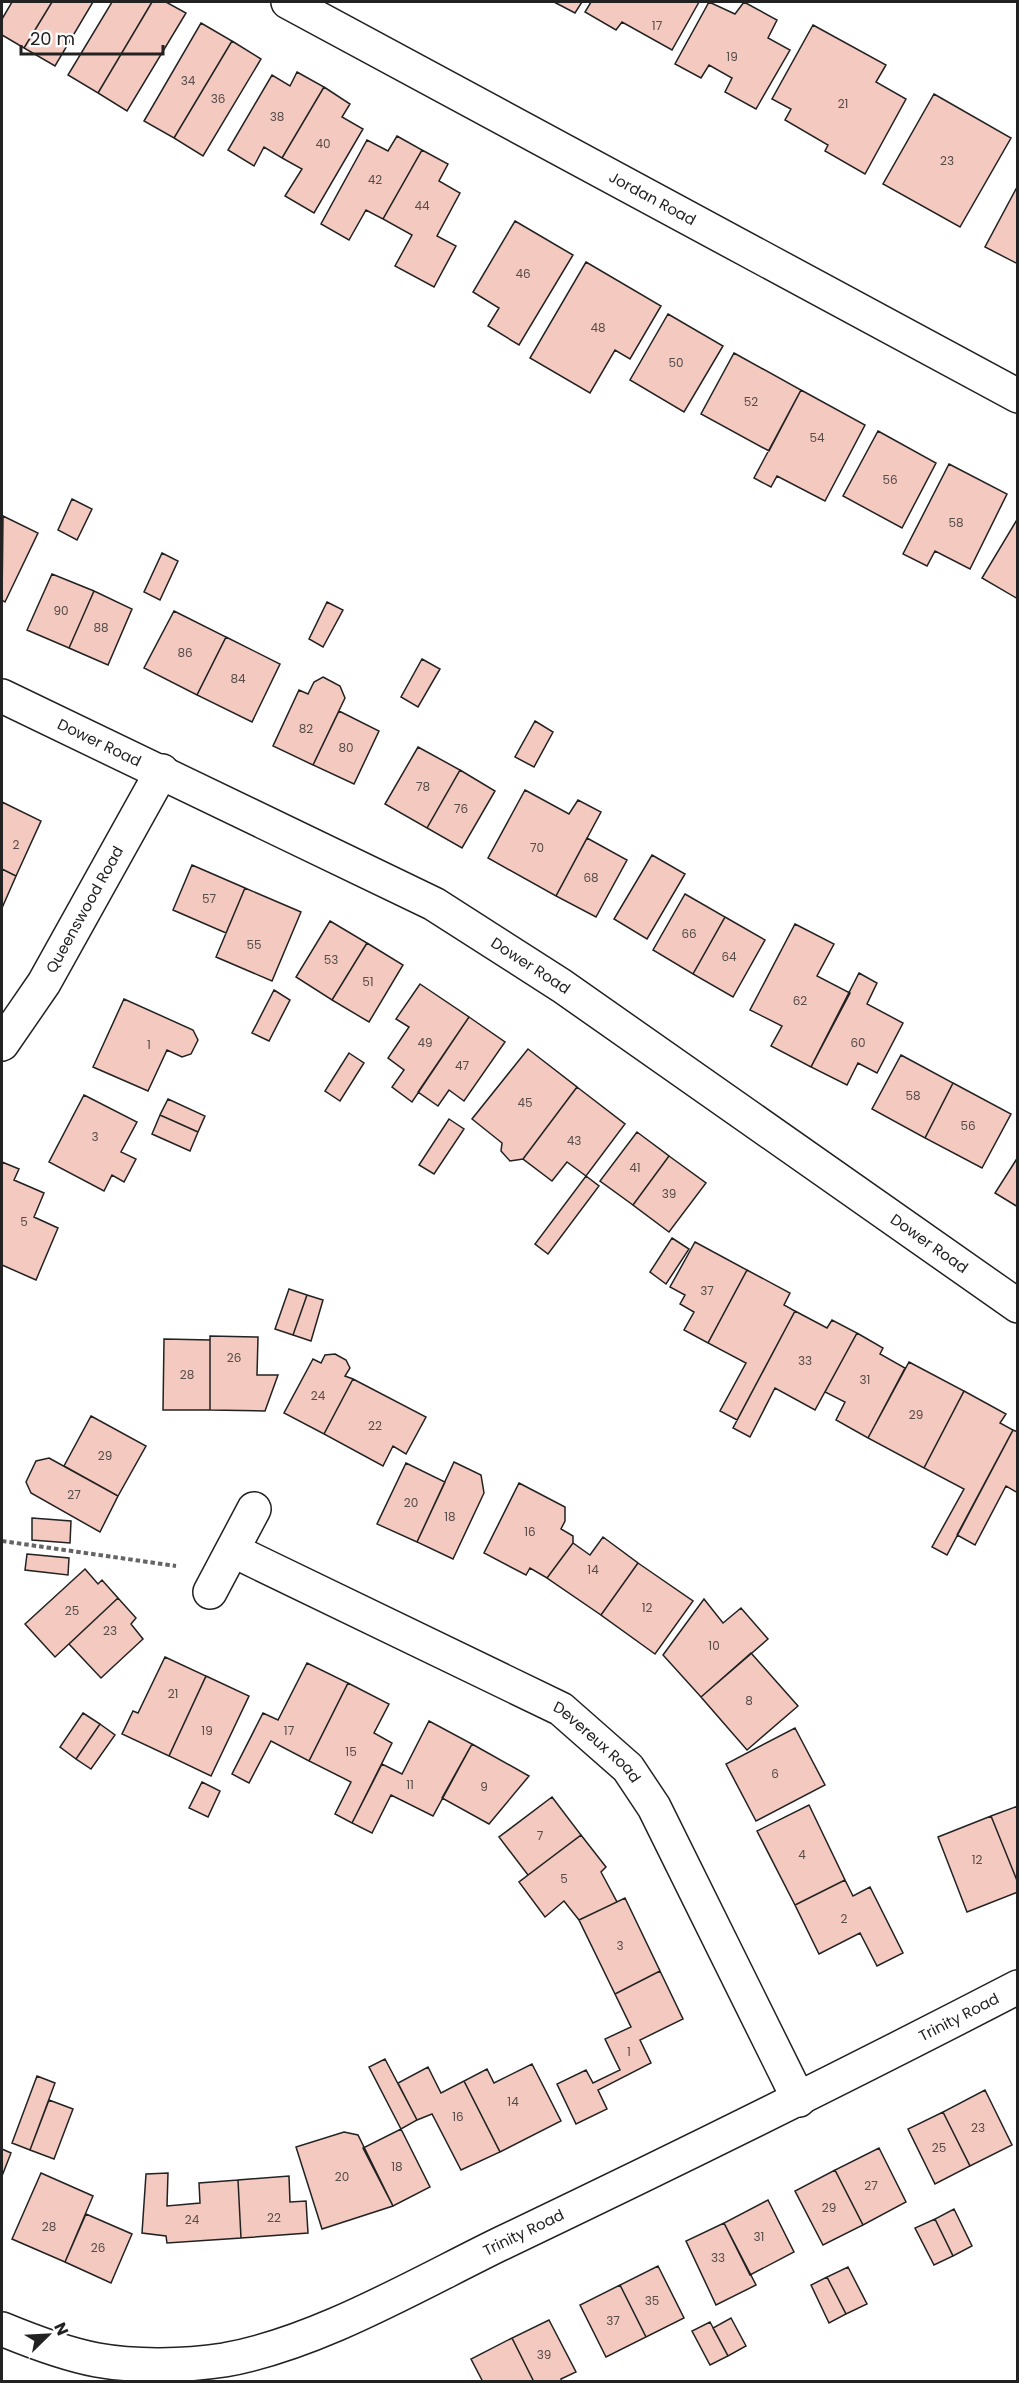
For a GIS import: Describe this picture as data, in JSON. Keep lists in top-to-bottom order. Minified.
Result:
{"streets":{"street":["Jordan Road","Dower Road","Queenswood Road","Devereux Road","Trinity Road"]},"crossings":[["Dower Road","Queenswood Road"],["Devereux Road","Trinity Road"]],"house_numbers":["17","19","34","36","21","38","40","23","42","44","46","48","50","52","54","56","58","90","88","86","84","82","80","78","76","2","70","68","57","66","55","64","53","51","62","49","60","1","47","58","45","56","3","43","41","39","5","37","26","33","28","31","24","29","22","29","27","20","18","16","14","12","25","23","10","21","8","19","17","15","6","11","9","7","4","12","5","2","3","1","14","16","23","25","18","20","27","29","22","24","28","31","26","33","35","37","39"],"scale_bar":"20 m","north":"top right"}
